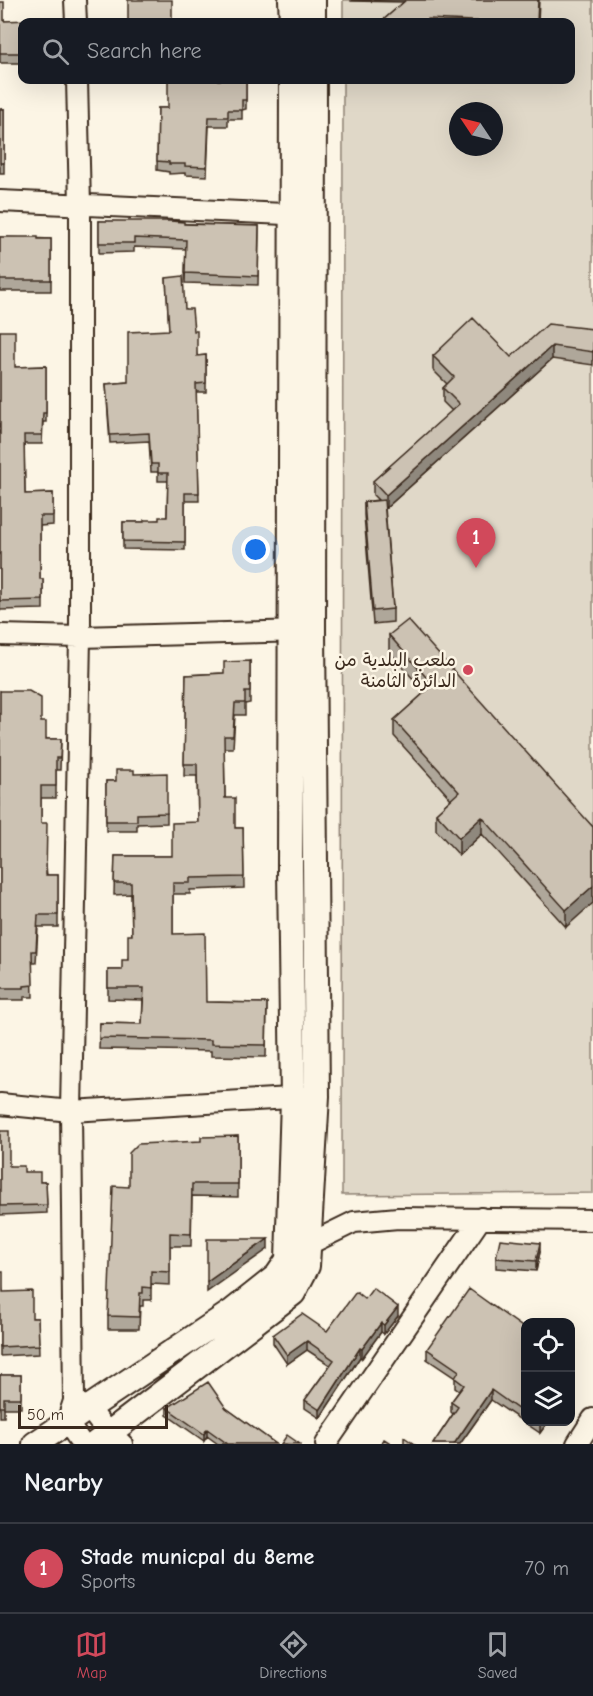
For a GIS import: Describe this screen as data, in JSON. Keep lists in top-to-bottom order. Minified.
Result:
{"places":["ملعب البلدية من الدائرة الثامنة"],"scale_bar":"50 m","north":"top left","page":{"search":"Search here","pins":"1","scale":"50 m","heading":"Nearby","list":[{"mark":"1","name":"Stade municpal du 8eme","note":"Sports","value":"70 m"}],"nav":["Map","Directions","Saved"]}}
